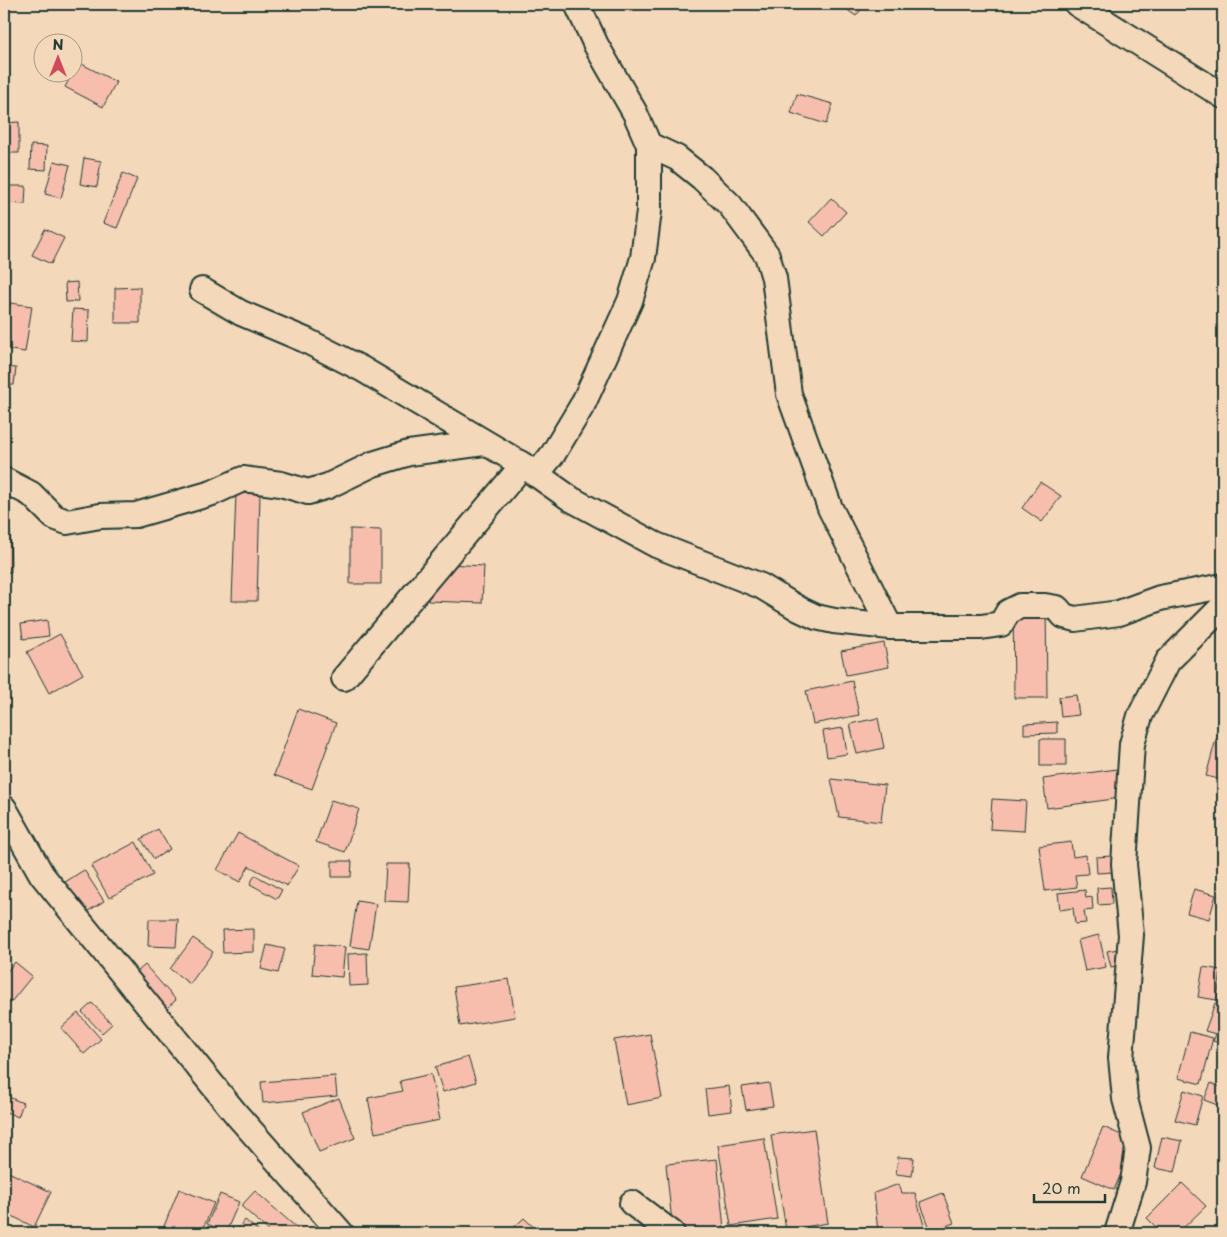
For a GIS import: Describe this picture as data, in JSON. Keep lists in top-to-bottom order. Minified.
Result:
{"scale_bar":"20 m","north":"top"}
